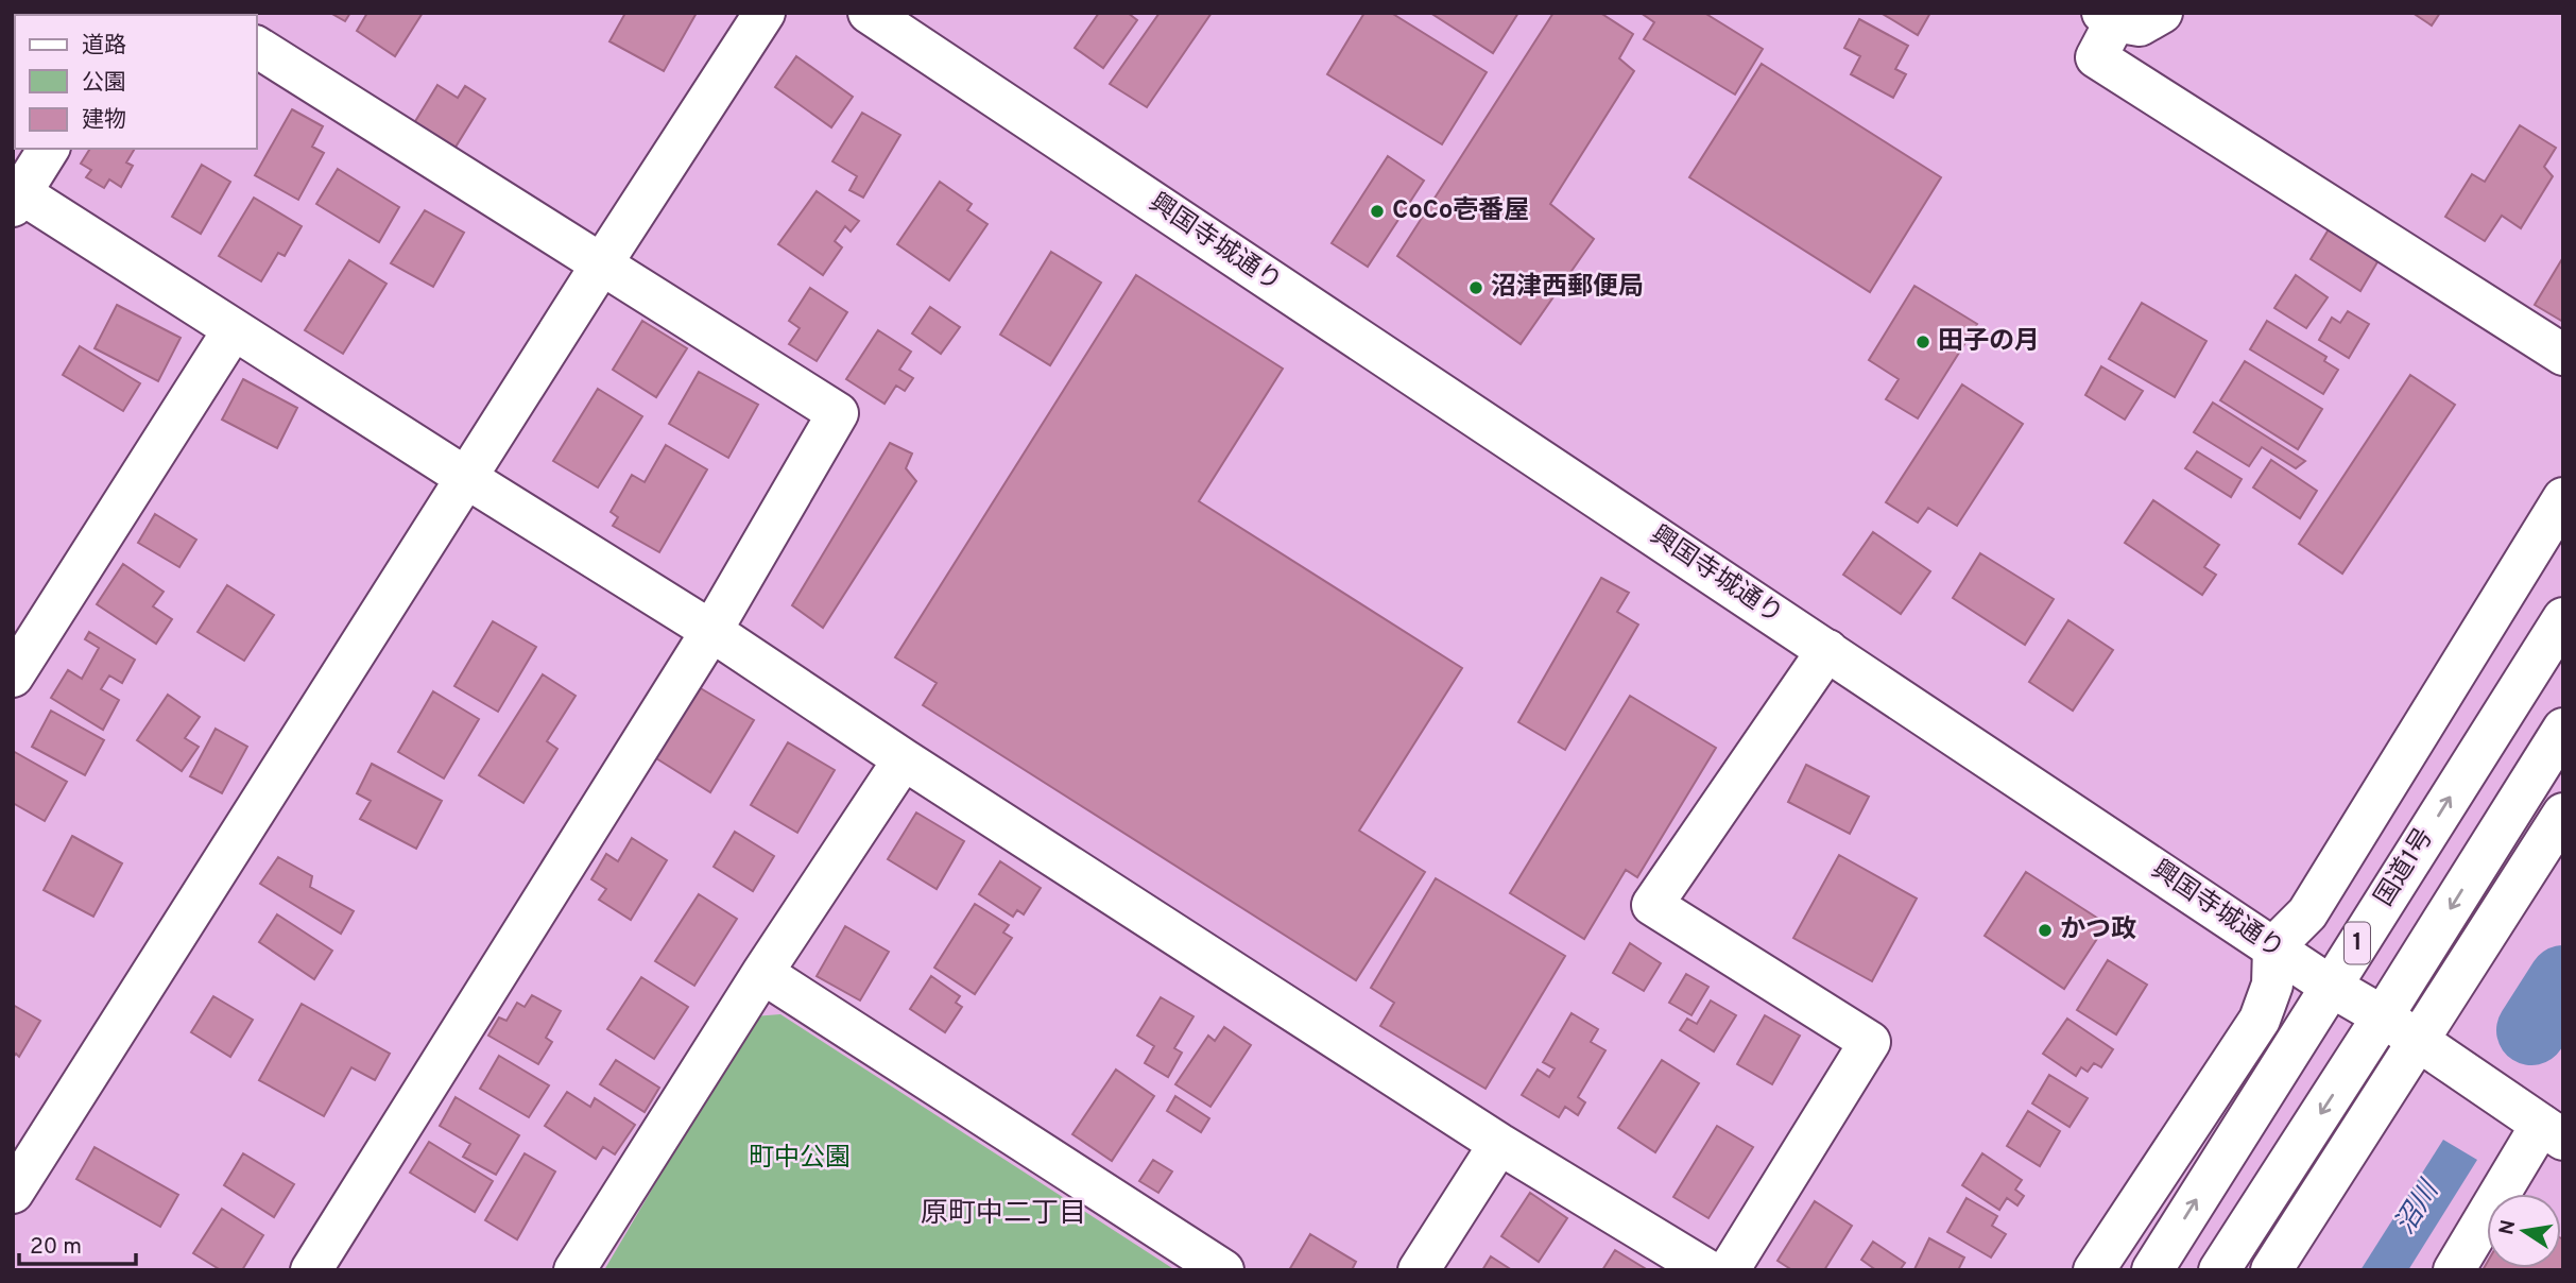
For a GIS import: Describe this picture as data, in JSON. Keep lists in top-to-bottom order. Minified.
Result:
{"streets":{"main road":["興国寺城通り","国道1号","1"]},"crossings":[["興国寺城通り","国道1号"],["興国寺城通り","1"]],"districts":["原町中二丁目"],"water":["沼川"],"parks":["町中公園"],"places":["CoCo壱番屋","沼津西郵便局","田子の月","かつ政"],"legend":["道路","公園","建物"],"scale_bar":"20 m","north":"left"}
